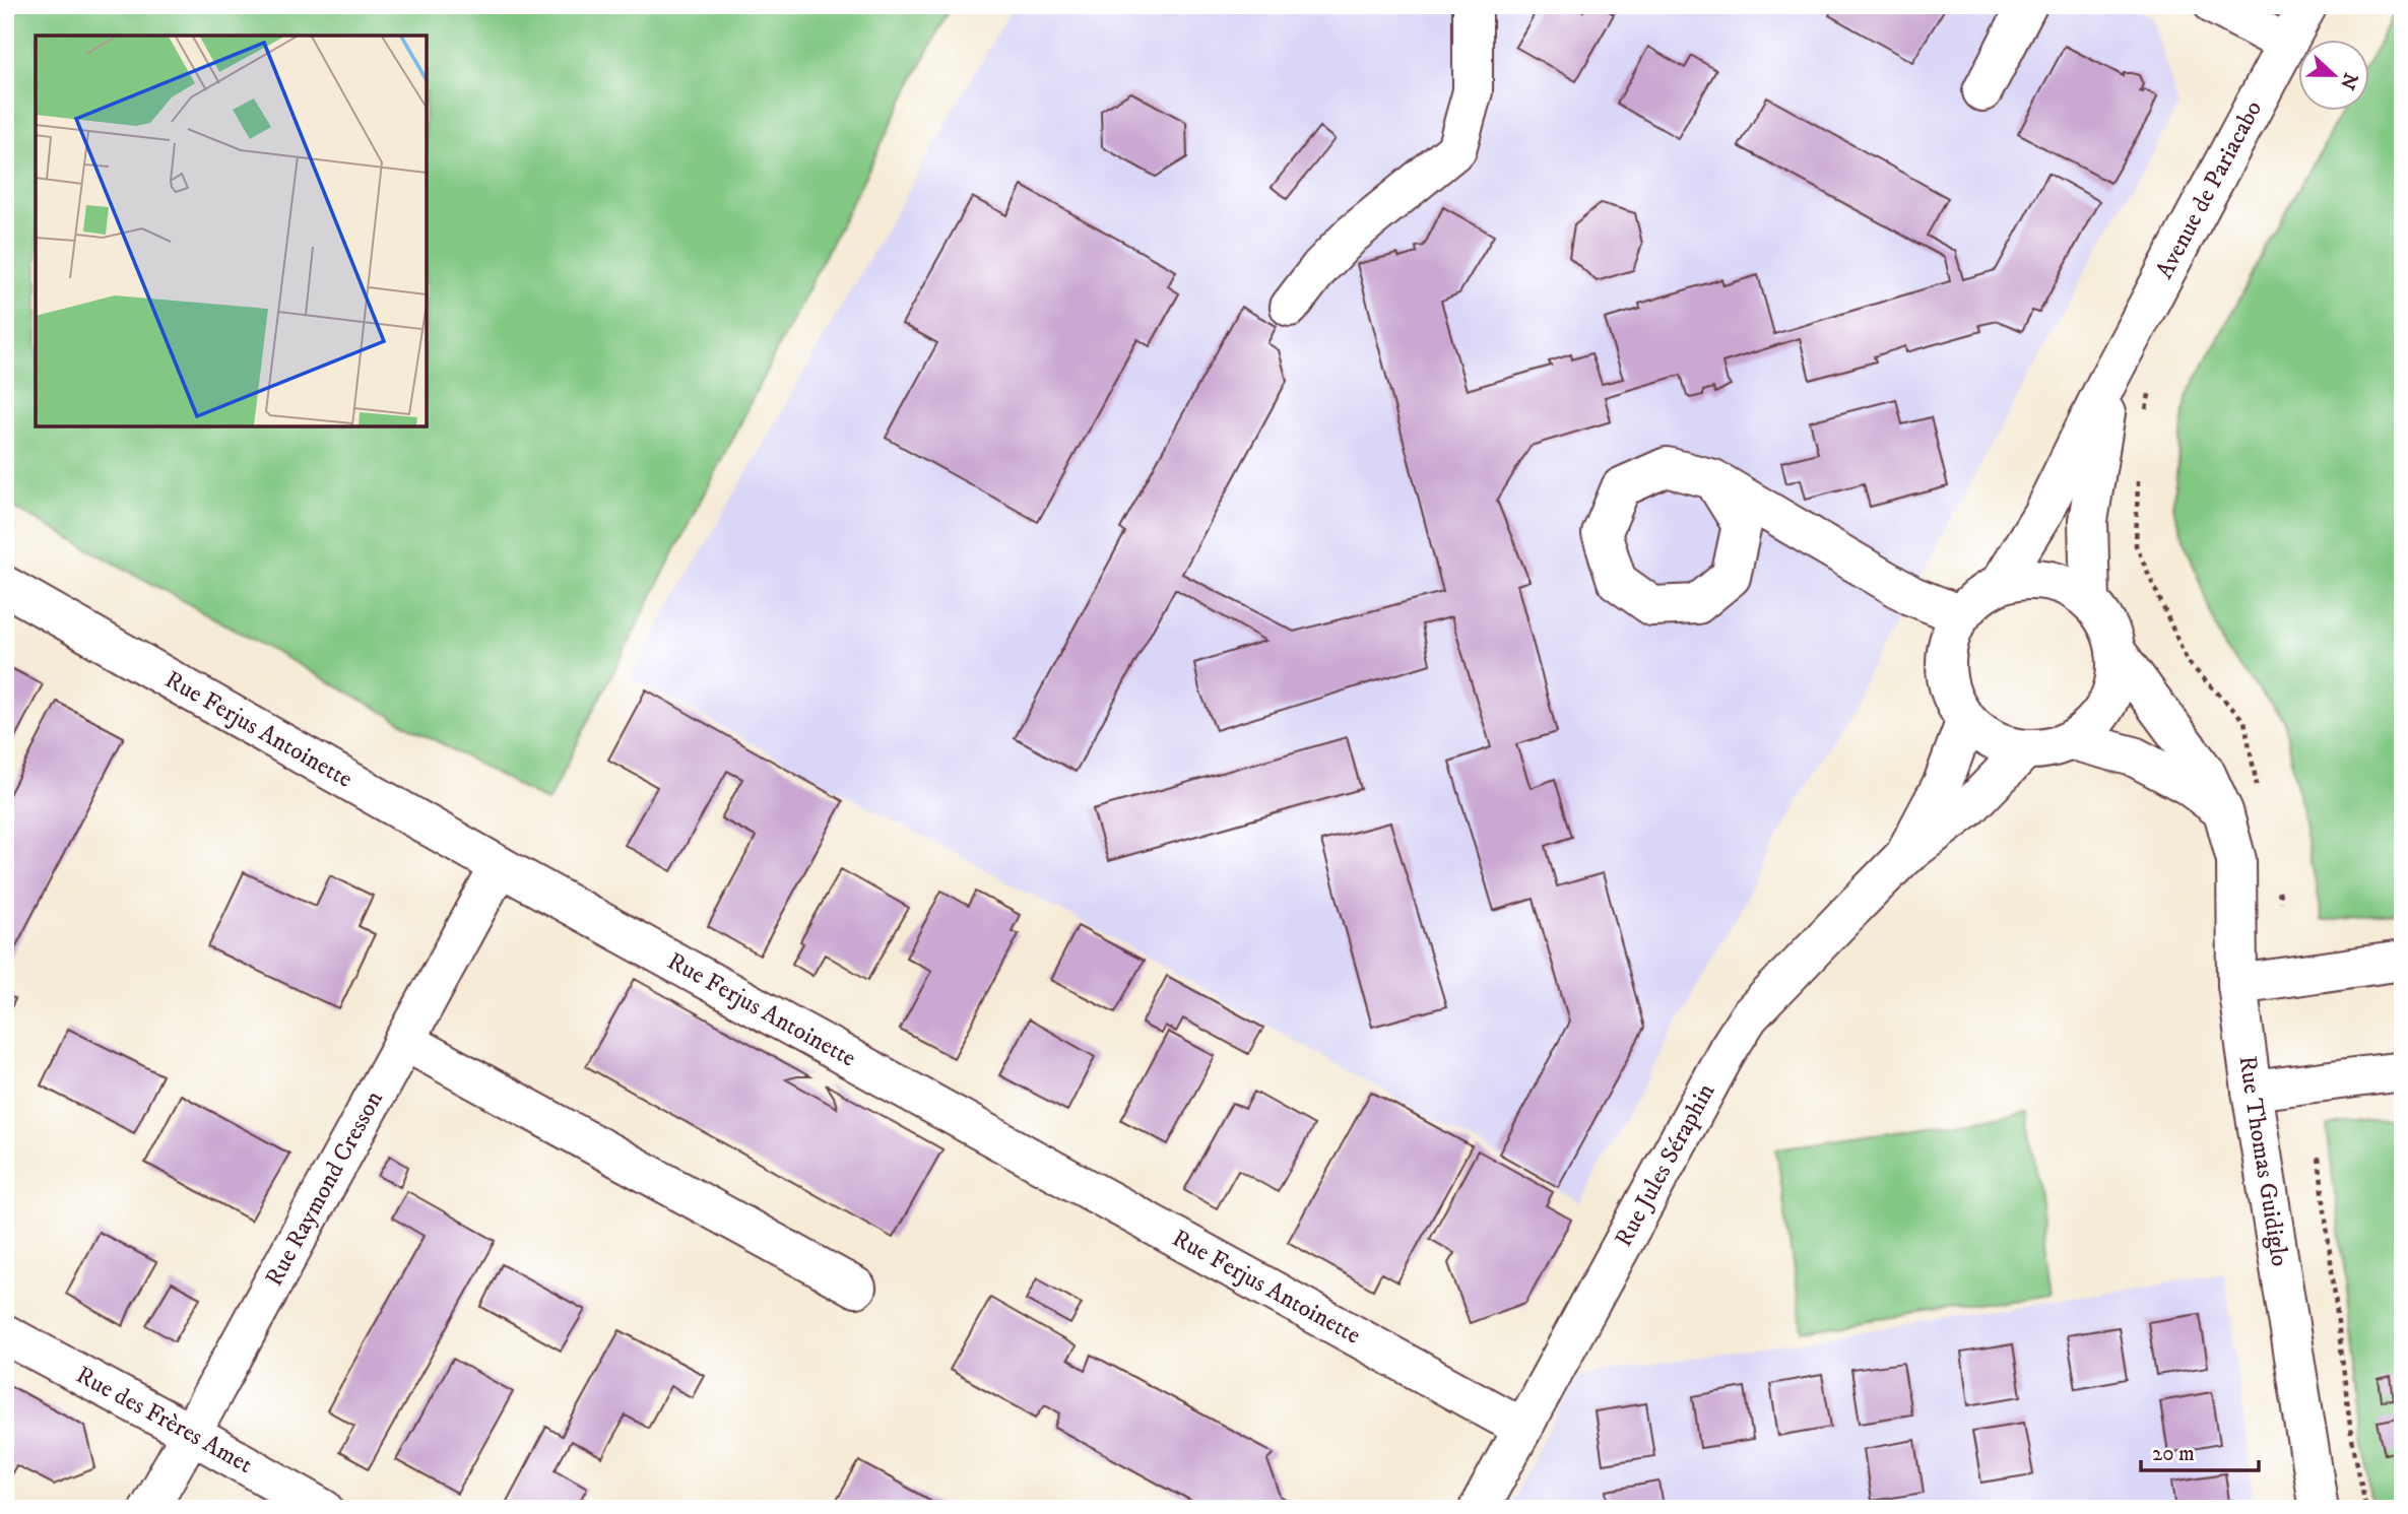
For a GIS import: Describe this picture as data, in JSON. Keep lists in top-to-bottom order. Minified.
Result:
{"streets":{"street":["Avenue de Pariacabo","Rue Ferjus Antoinette","Rue Thomas Guidiglo","Rue Jules Séraphin","Rue Raymond Cresson","Rue des Frères Amet"]},"crossings":[["Avenue de Pariacabo","Rue Thomas Guidiglo"],["Rue Ferjus Antoinette","Rue Jules Séraphin"],["Rue Ferjus Antoinette","Rue Raymond Cresson"],["Rue Raymond Cresson","Rue des Frères Amet"]],"scale_bar":"20 m","north":"right"}
